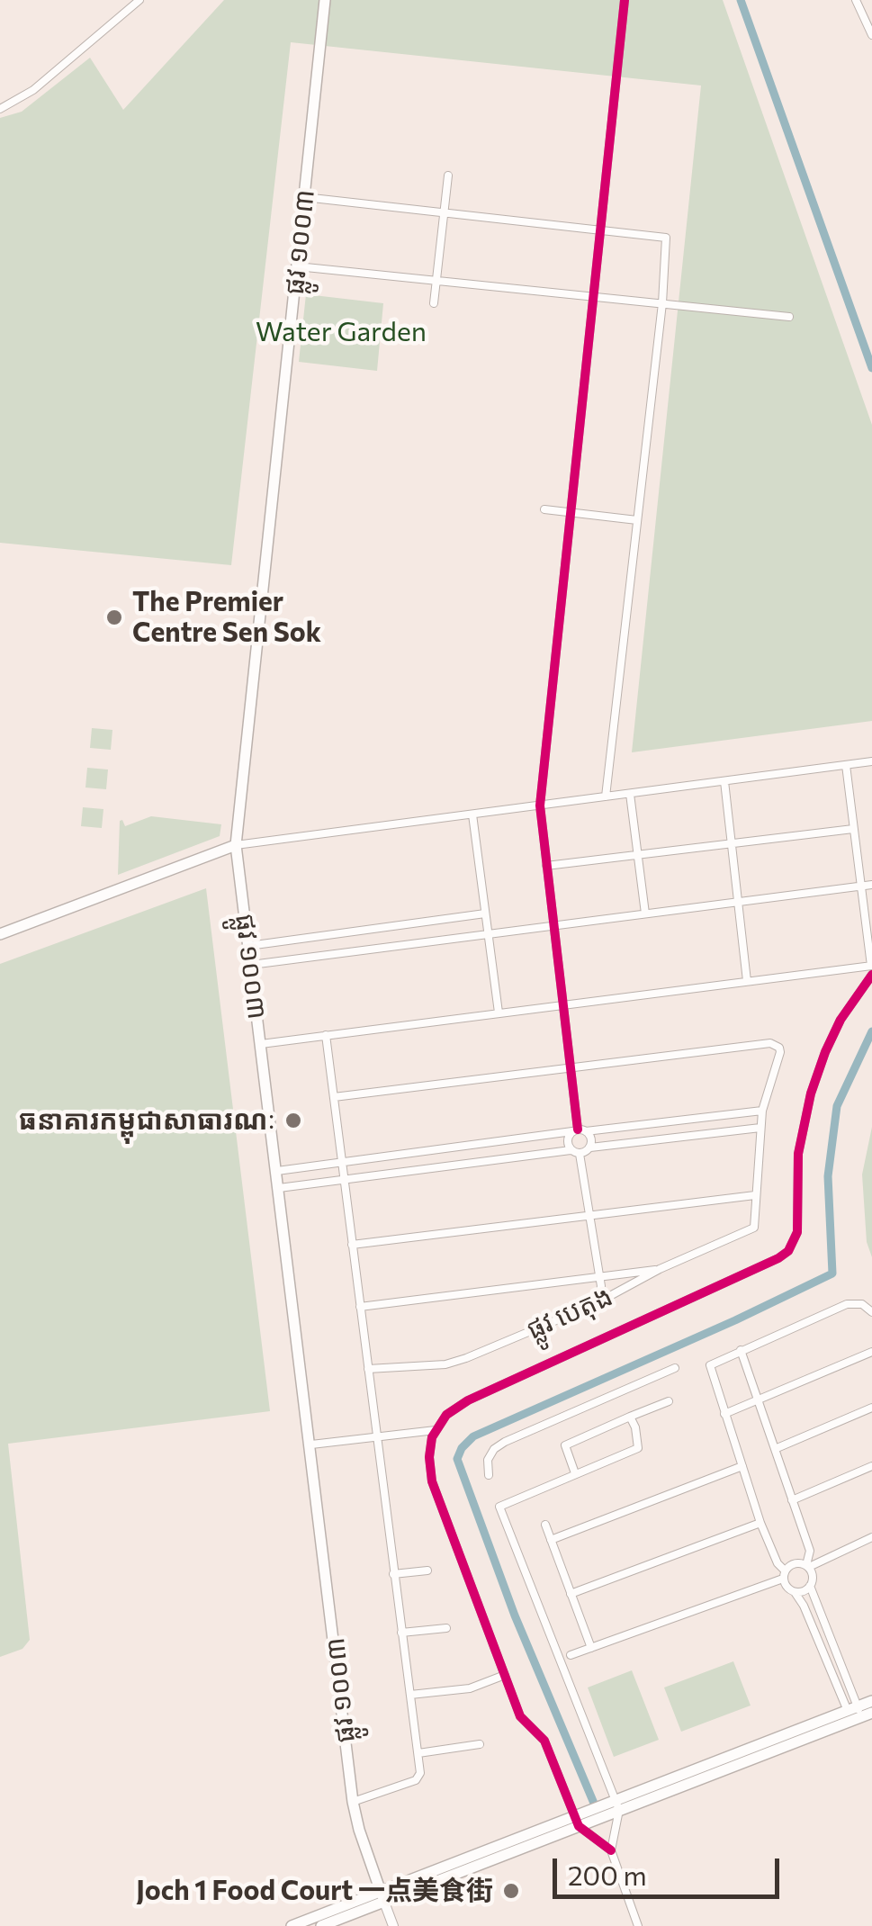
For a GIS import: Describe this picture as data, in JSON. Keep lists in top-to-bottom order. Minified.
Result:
{"streets":{"main road":["ផ្លូវ ១០០៣"],"street":["ផ្លូវ បេតុង"]},"parks":["Water Garden"],"places":["The Premier Centre Sen Sok","ធនាគារកម្ពុជាសាធារណៈ","Joch 1 Food Court 一点美食街"],"scale_bar":"200 m"}
